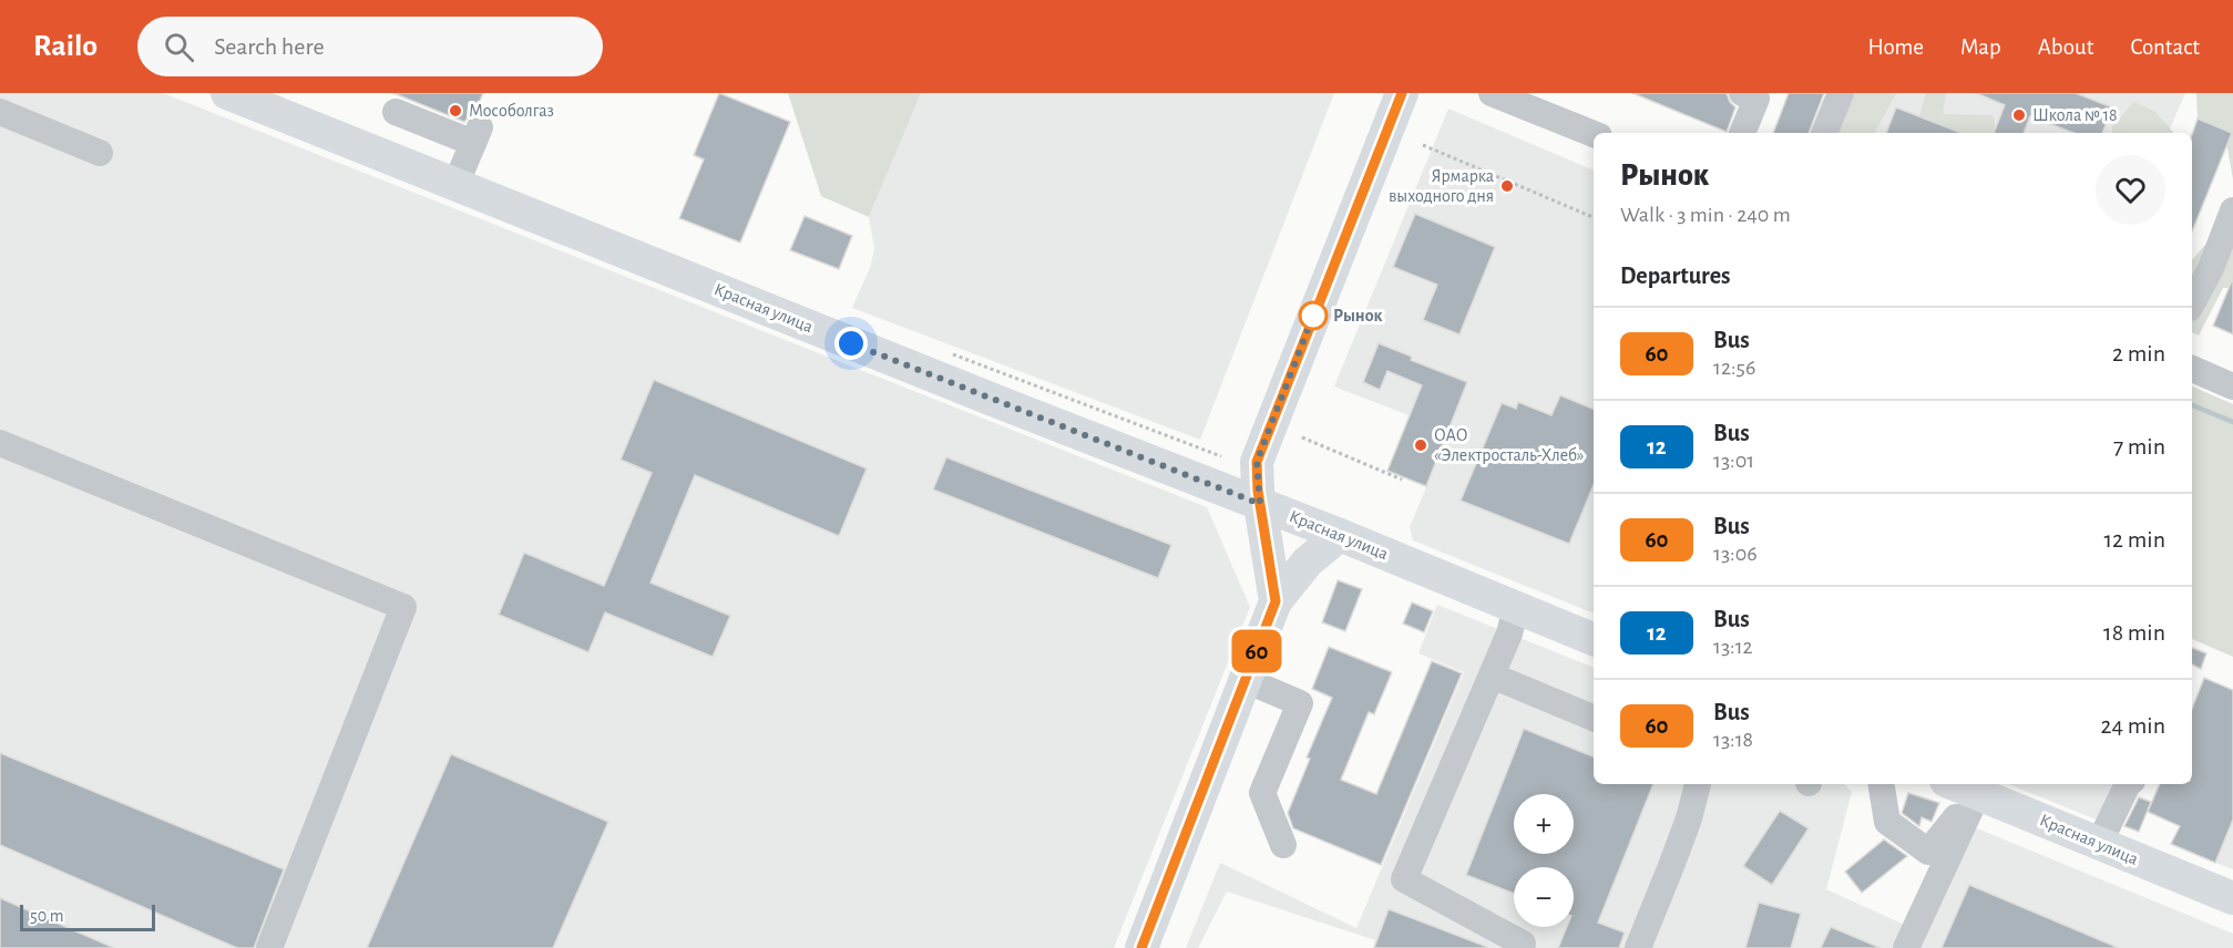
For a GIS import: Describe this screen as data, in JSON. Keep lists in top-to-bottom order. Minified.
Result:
{"streets":{"main road":["Красная улица"]},"places":["Мособолгаз","Школа № 18","Ярмарка выходного дня","Рынок","ОАО «Электросталь-Хлеб»"],"lines":["bus line 60"],"scale_bar":"50 m","page":{"header":"Railo","search":"Search here","nav":["Home","Map","About","Contact"],"on_map":"60","heading":[["Рынок","Walk · 3 min · 240 m"],"Departures"],"list":[{"mark":"60","name":"Bus","note":"12:56","value":"2 min"},{"mark":"12","name":"Bus","note":"13:01","value":"7 min"},{"mark":"60","name":"Bus","note":"13:06","value":"12 min"},{"mark":"12","name":"Bus","note":"13:12","value":"18 min"},{"mark":"60","name":"Bus","note":"13:18","value":"24 min"}],"map_buttons":["+","−"],"scale":"50 m"}}
